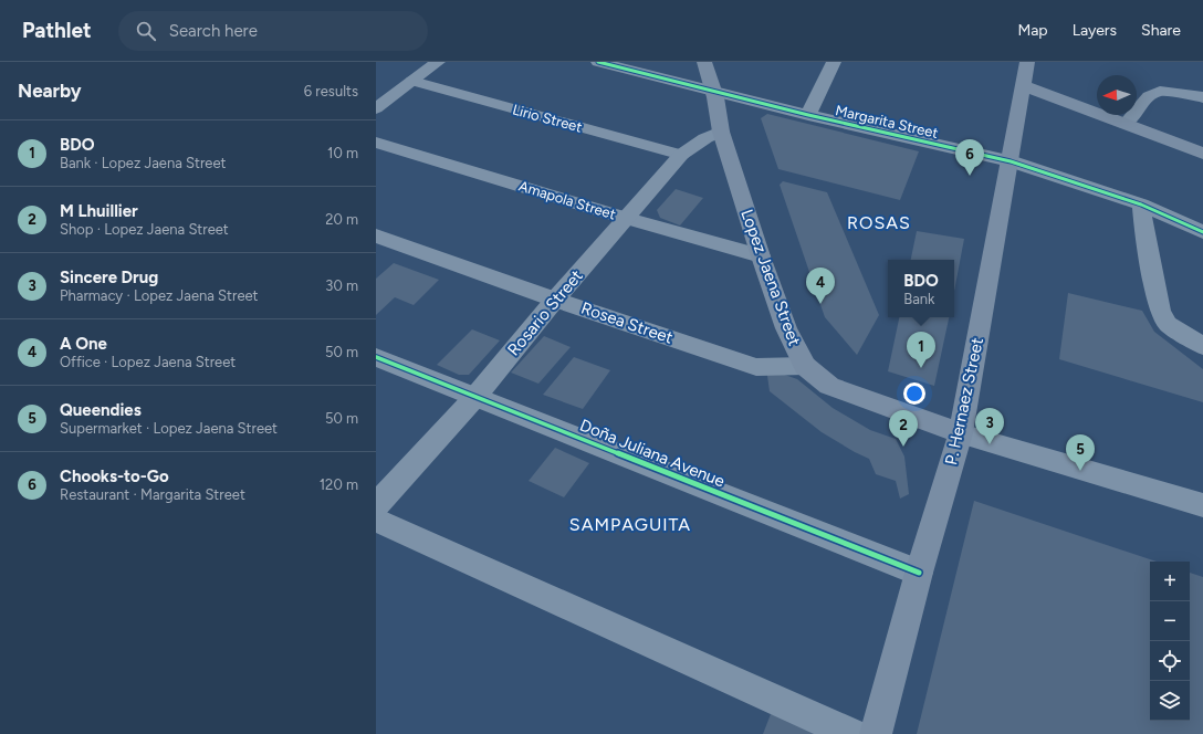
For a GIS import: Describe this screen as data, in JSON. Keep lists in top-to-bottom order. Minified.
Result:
{"streets":{"main road":["Lopez Jaena Street","P. Hernaez Street"],"street":["Lirio Street","Margarita Street","Amapola Street","Rosario Street","Rosea Street","Doña Juliana Avenue"]},"crossings":[["Lirio Street","Rosario Street"],["Margarita Street","Lopez Jaena Street"],["Margarita Street","P. Hernaez Street"],["Amapola Street","Lopez Jaena Street"],["Amapola Street","Rosario Street"],["Lopez Jaena Street","Rosario Street"],["Lopez Jaena Street","Rosea Street"],["Lopez Jaena Street","P. Hernaez Street"],["Rosario Street","Rosea Street"],["Rosario Street","Doña Juliana Avenue"],["P. Hernaez Street","Doña Juliana Avenue"]],"districts":["ROSAS","SAMPAGUITA"],"north":"left","page":{"header":"Pathlet","search":"Search here","nav":["Map","Layers","Share"],"heading":["Nearby","6 results"],"list":[{"mark":"1","name":"BDO","note":"Bank · Lopez Jaena Street","value":"10 m"},{"mark":"2","name":"M Lhuillier","note":"Shop · Lopez Jaena Street","value":"20 m"},{"mark":"3","name":"Sincere Drug","note":"Pharmacy · Lopez Jaena Street","value":"30 m"},{"mark":"4","name":"A One","note":"Office · Lopez Jaena Street","value":"50 m"},{"mark":"5","name":"Queendies","note":"Supermarket · Lopez Jaena Street","value":"50 m"},{"mark":"6","name":"Chooks-to-Go","note":"Restaurant · Margarita Street","value":"120 m"}],"pins":["6","4","1","3","2","5"],"popup":["BDO","Bank"],"map_buttons":["+","−"]}}
